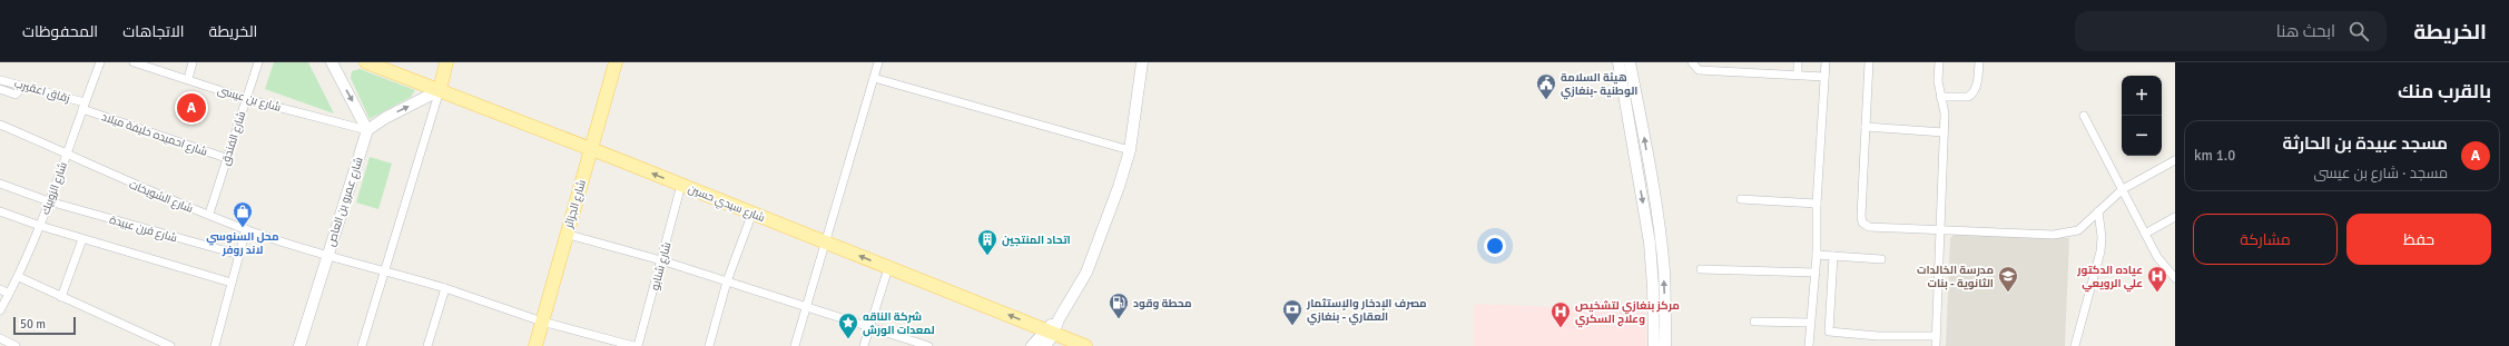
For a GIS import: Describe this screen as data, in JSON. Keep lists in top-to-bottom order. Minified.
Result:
{"streets":{"main road":["شارع عمرو بن العاص","شارع سيدي حسين","شارع الجزائر"],"street":["زقاق اعقيرب","شارع بن عيسى","شارع احميده خليفة ميلاد","شارع الفندق","شارع الزوبيك","شارع الشويخات","شارع فرن عبيدة","شارع شنابو"]},"crossings":[["زقاق اعقيرب","شارع احميده خليفة ميلاد"],["زقاق اعقيرب","شارع الزوبيك"],["شارع بن عيسى","شارع الفندق"],["شارع بن عيسى","شارع عمرو بن العاص"],["شارع احميده خليفة ميلاد","شارع الفندق"],["شارع احميده خليفة ميلاد","شارع الزوبيك"],["شارع الفندق","شارع الشويخات"],["شارع الزوبيك","شارع الشويخات"],["شارع الزوبيك","شارع فرن عبيدة"],["شارع الشويخات","شارع عمرو بن العاص"],["شارع الشويخات","شارع الجزائر"],["شارع سيدي حسين","شارع الجزائر"],["شارع سيدي حسين","شارع شنابو"]],"one_way":["شارع سيدي حسين"],"places":{"public building":["هيئة السلامة الوطنية -بنغازي"],"shop":["محل السنوسي لاند روفر"],"building":["اتحاد المنتجين"],"school or university":["مدرسة الخالدات الثانوية - بنات"],"hospital":["عياده الدكتور علي الرويعي","مركز بنغازي لتشخيص وعلاج السكري"],"fuel station":["محطة وقود"],"bank":["مصرف الإدخار والإستثمار العقاري - بنغازي"],"place":["شركة الناقه لمعدات الورش"]},"scale_bar":"50 m","page":{"header":"الخريطة","search":"ابحث هنا","nav":["الخريطة","الاتجاهات","المحفوظات"],"heading":"بالقرب منك","map_buttons":["+","−"],"pins":"A","list":[{"mark":"A","name":"مسجد عبيدة بن الحارثة","note":"مسجد · شارع بن عيسى","value":"1.0 km"}],"buttons":["حفظ","مشاركة"],"scale":"50 m"}}
